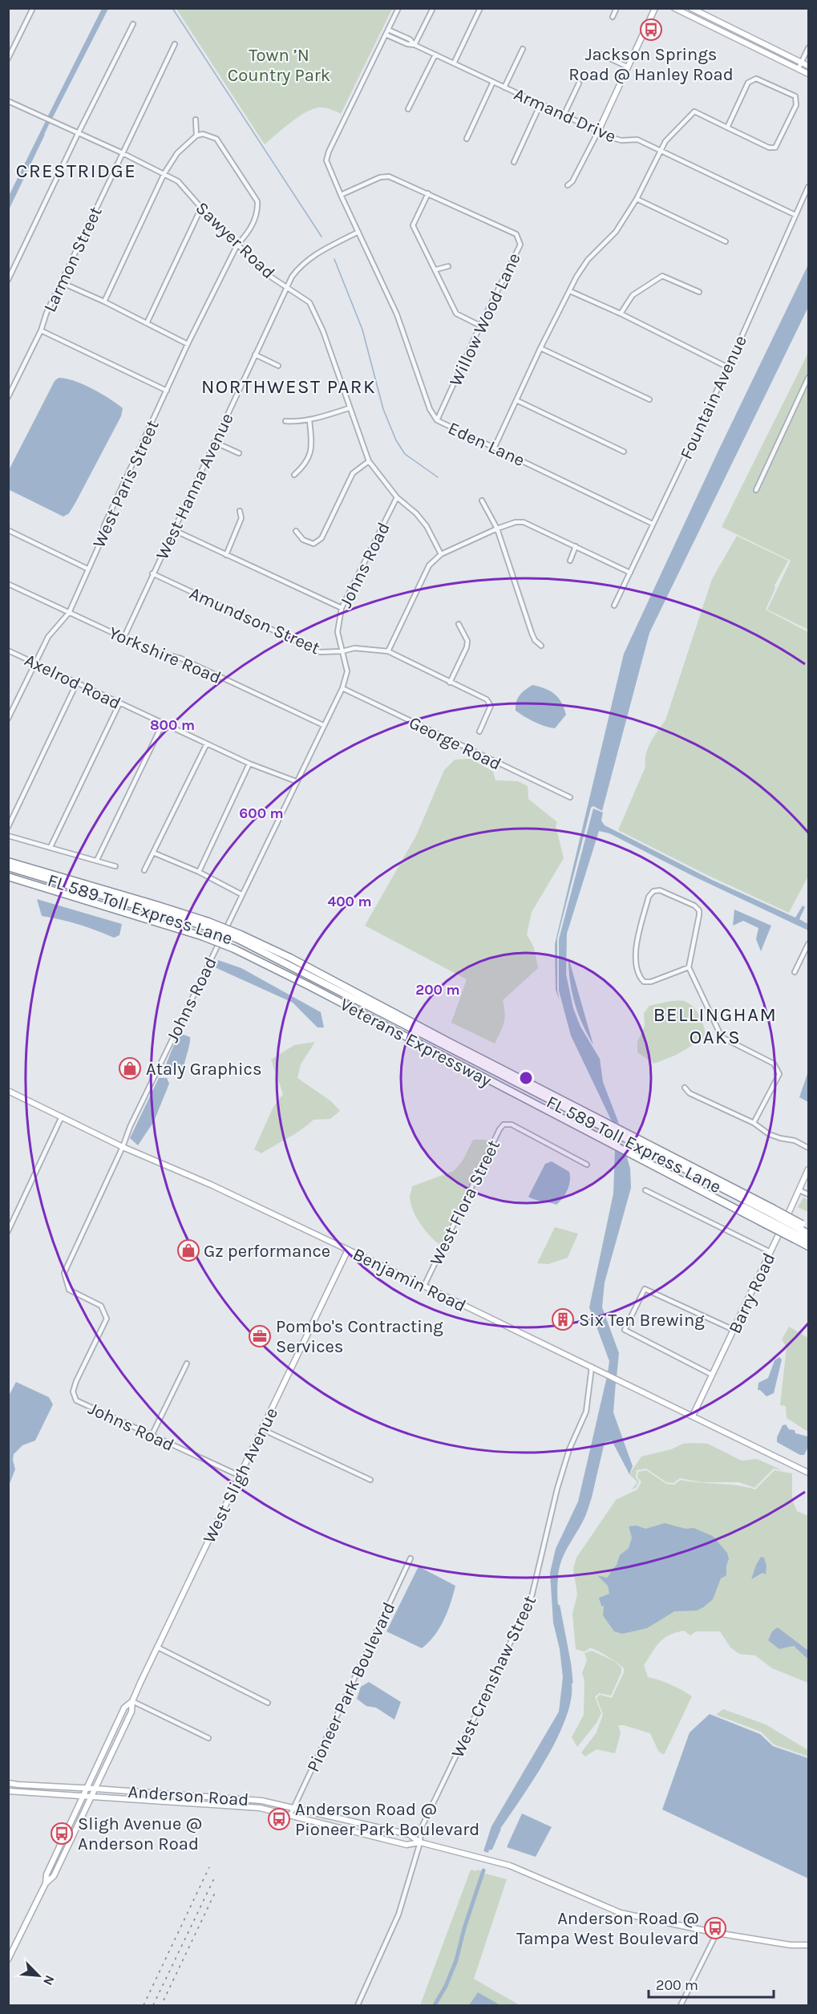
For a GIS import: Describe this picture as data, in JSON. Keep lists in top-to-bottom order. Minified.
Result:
{"streets":{"highway":["FL 589 Toll Express Lane","Veterans Expressway"],"street":["Armand Drive","Sawyer Road","Larmon Street","Willow Wood Lane","Fountain Avenue","Eden Lane","West Paris Street","West Hanna Avenue","Johns Road","Amundson Street","Yorkshire Road","Axelrod Road","George Road","West Flora Street","Benjamin Road","Barry Road","West Sligh Avenue","West Crenshaw Street","Pioneer Park Boulevard","Anderson Road"]},"crossings":[["Armand Drive","Fountain Avenue"],["Sawyer Road","Larmon Street"],["Sawyer Road","West Paris Street"],["Sawyer Road","West Hanna Avenue"],["Sawyer Road","Johns Road"],["Willow Wood Lane","Eden Lane"],["Fountain Avenue","Eden Lane"],["Eden Lane","West Hanna Avenue"],["West Paris Street","Yorkshire Road"],["West Paris Street","Axelrod Road"],["West Hanna Avenue","Amundson Street"],["West Hanna Avenue","Yorkshire Road"],["Johns Road","Amundson Street"],["Johns Road","Yorkshire Road"],["Johns Road","Axelrod Road"],["Johns Road","George Road"],["Johns Road","Benjamin Road"],["Johns Road","West Sligh Avenue"],["FL 589 Toll Express Lane","Veterans Expressway"],["West Flora Street","Benjamin Road"],["Benjamin Road","Barry Road"],["Benjamin Road","West Sligh Avenue"],["Benjamin Road","West Crenshaw Street"],["West Sligh Avenue","Anderson Road"],["West Crenshaw Street","Anderson Road"],["Pioneer Park Boulevard","Anderson Road"]],"districts":["CRESTRIDGE","NORTHWEST PARK","BELLINGHAM OAKS"],"parks":["Town ’N Country Park"],"places":{"bus stop":["Jackson Springs Road @ Hanley Road","Anderson Road @ Pioneer Park Boulevard","Sligh Avenue @ Anderson Road","Anderson Road @ Tampa West Boulevard"],"shop":["Ataly Graphics","Gz performance"],"building":["Six Ten Brewing"],"office":["Pombo's Contracting Services"]},"scale_bar":"200 m","north":"bottom right","rings":["800 m","600 m","400 m","200 m"]}
